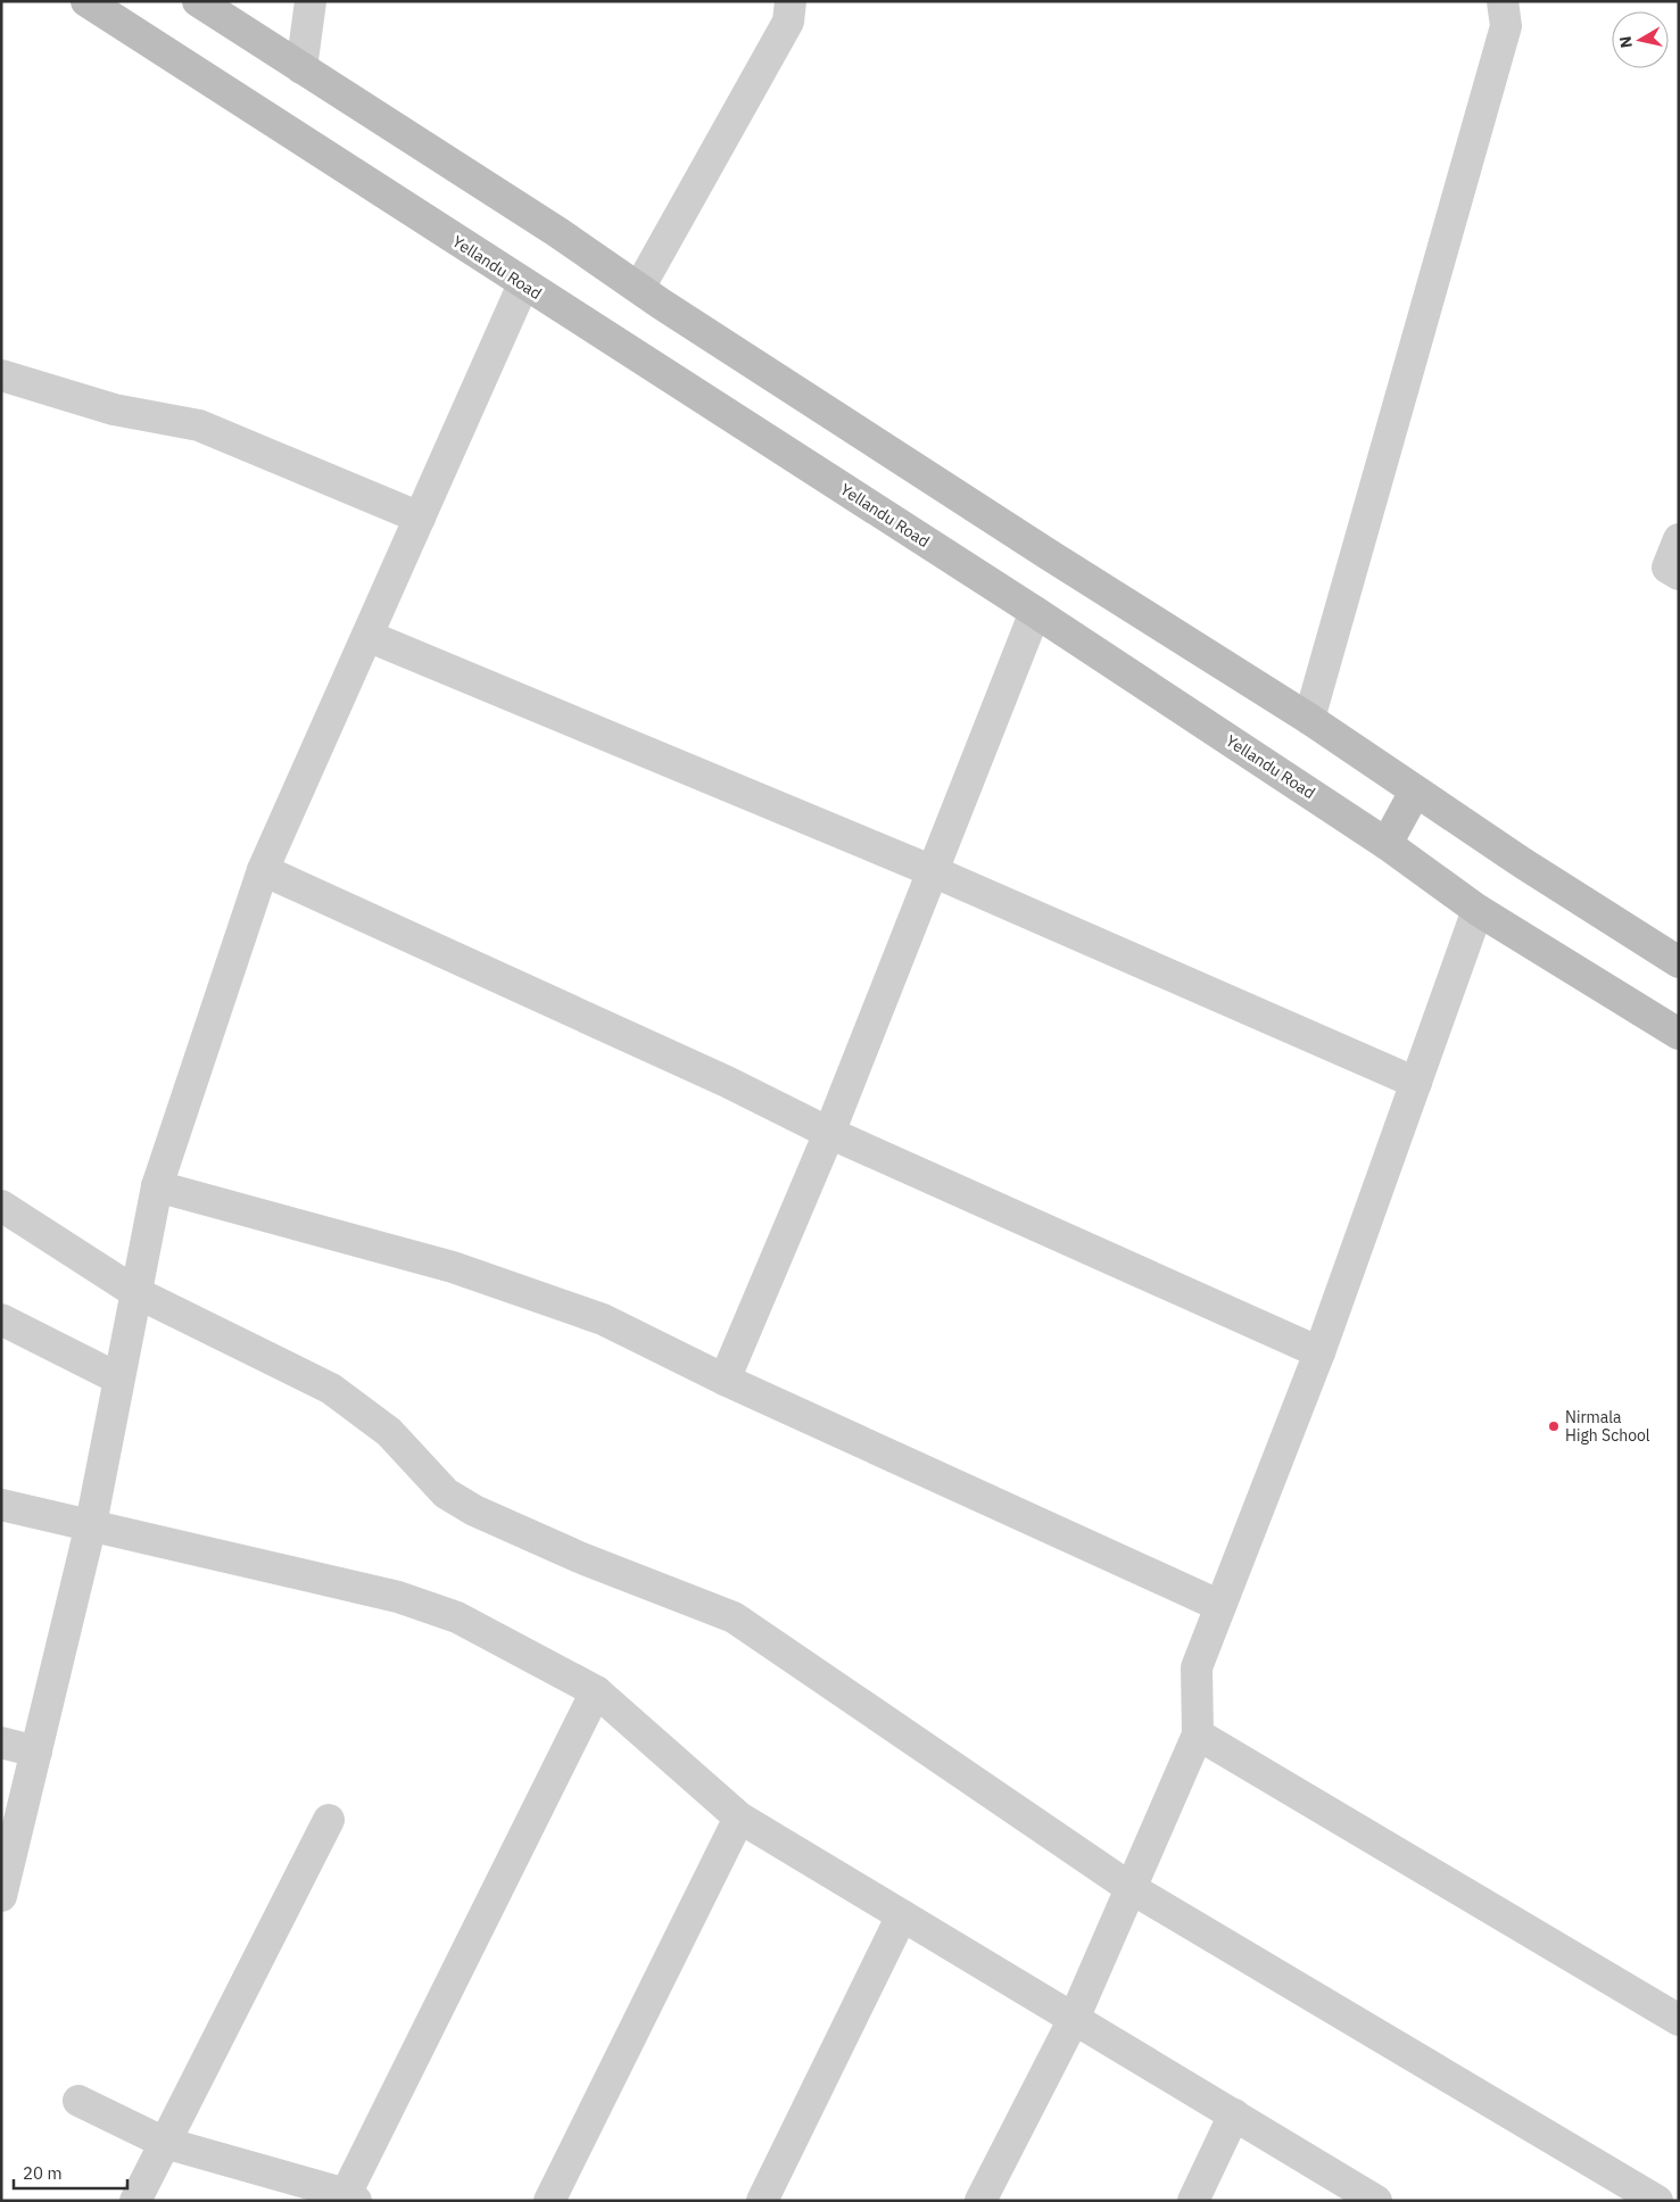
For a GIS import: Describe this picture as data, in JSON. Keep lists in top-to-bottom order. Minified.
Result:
{"streets":{"main road":["Yellandu Road"]},"places":["Nirmala High School"],"scale_bar":"20 m","north":"left"}
